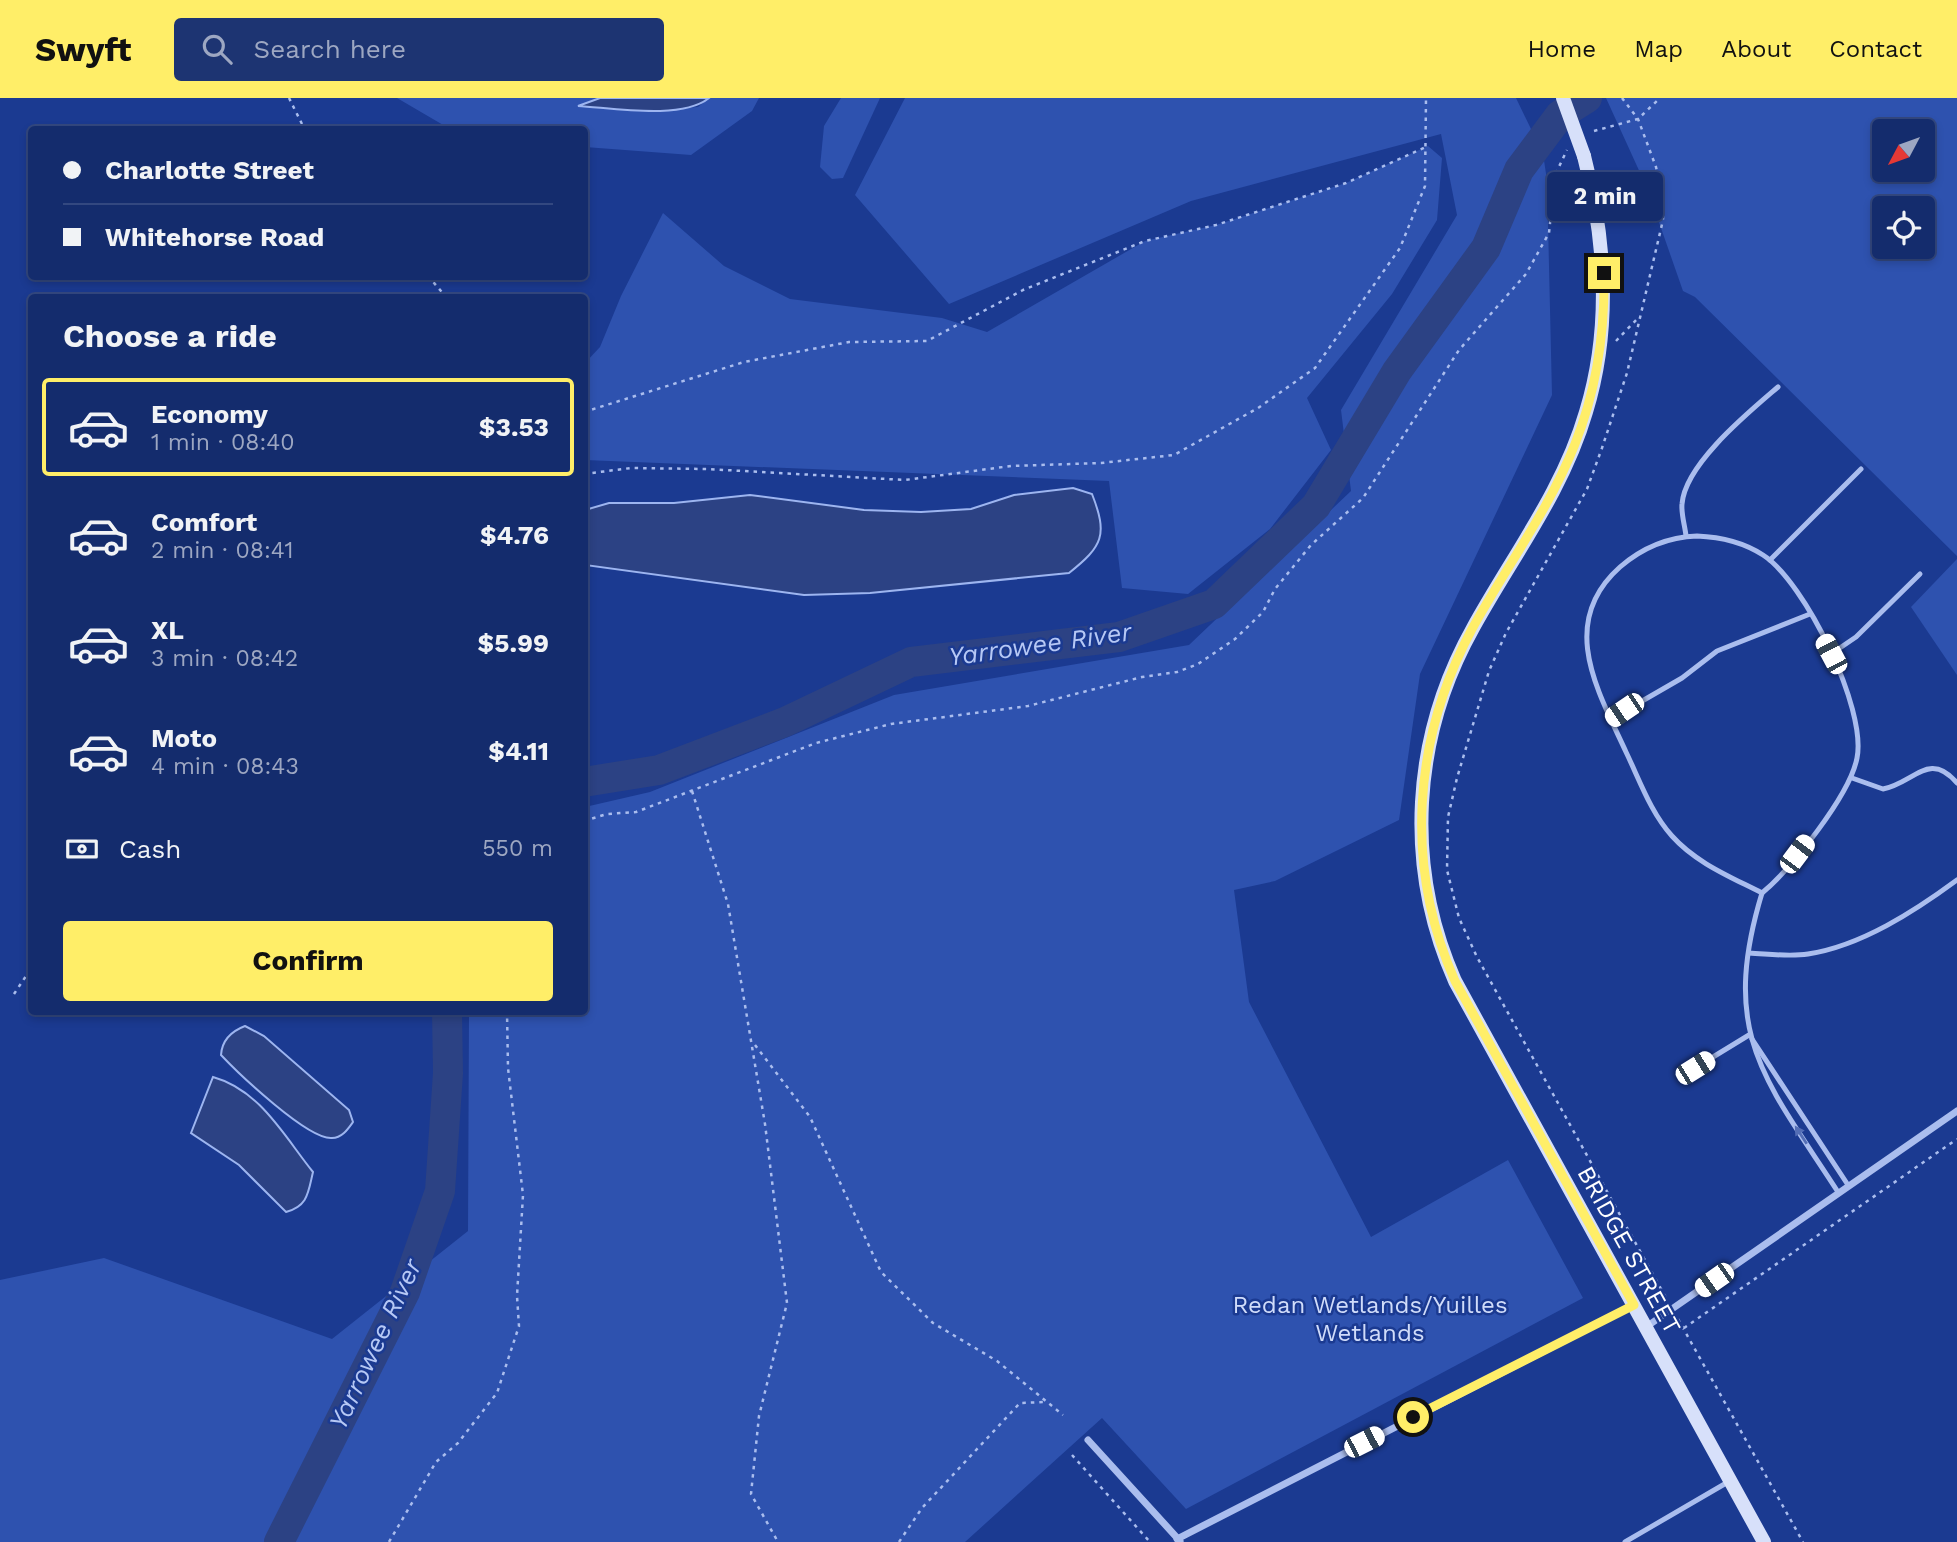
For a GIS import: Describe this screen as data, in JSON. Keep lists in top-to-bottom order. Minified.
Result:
{"streets":{"main road":["BRIDGE STREET"]},"water":["Yarrowee River"],"parks":["Redan Wetlands/Yuilles Wetlands"],"north":"bottom left","page":{"header":"Swyft","search":"Search here","nav":["Home","Map","About","Contact"],"banner":["Charlotte Street","Whitehorse Road"],"bubble":"2 min","heading":"Choose a ride","list":[{"name":"Economy","note":"1 min · 08:40","value":"$3.53"},{"name":"Comfort","note":"2 min · 08:41","value":"$4.76"},{"name":"XL","note":"3 min · 08:42","value":"$5.99"},{"name":"Moto","note":"4 min · 08:43","value":"$4.11"}],"pay":["Cash","550 m"],"buttons":"Confirm"}}
